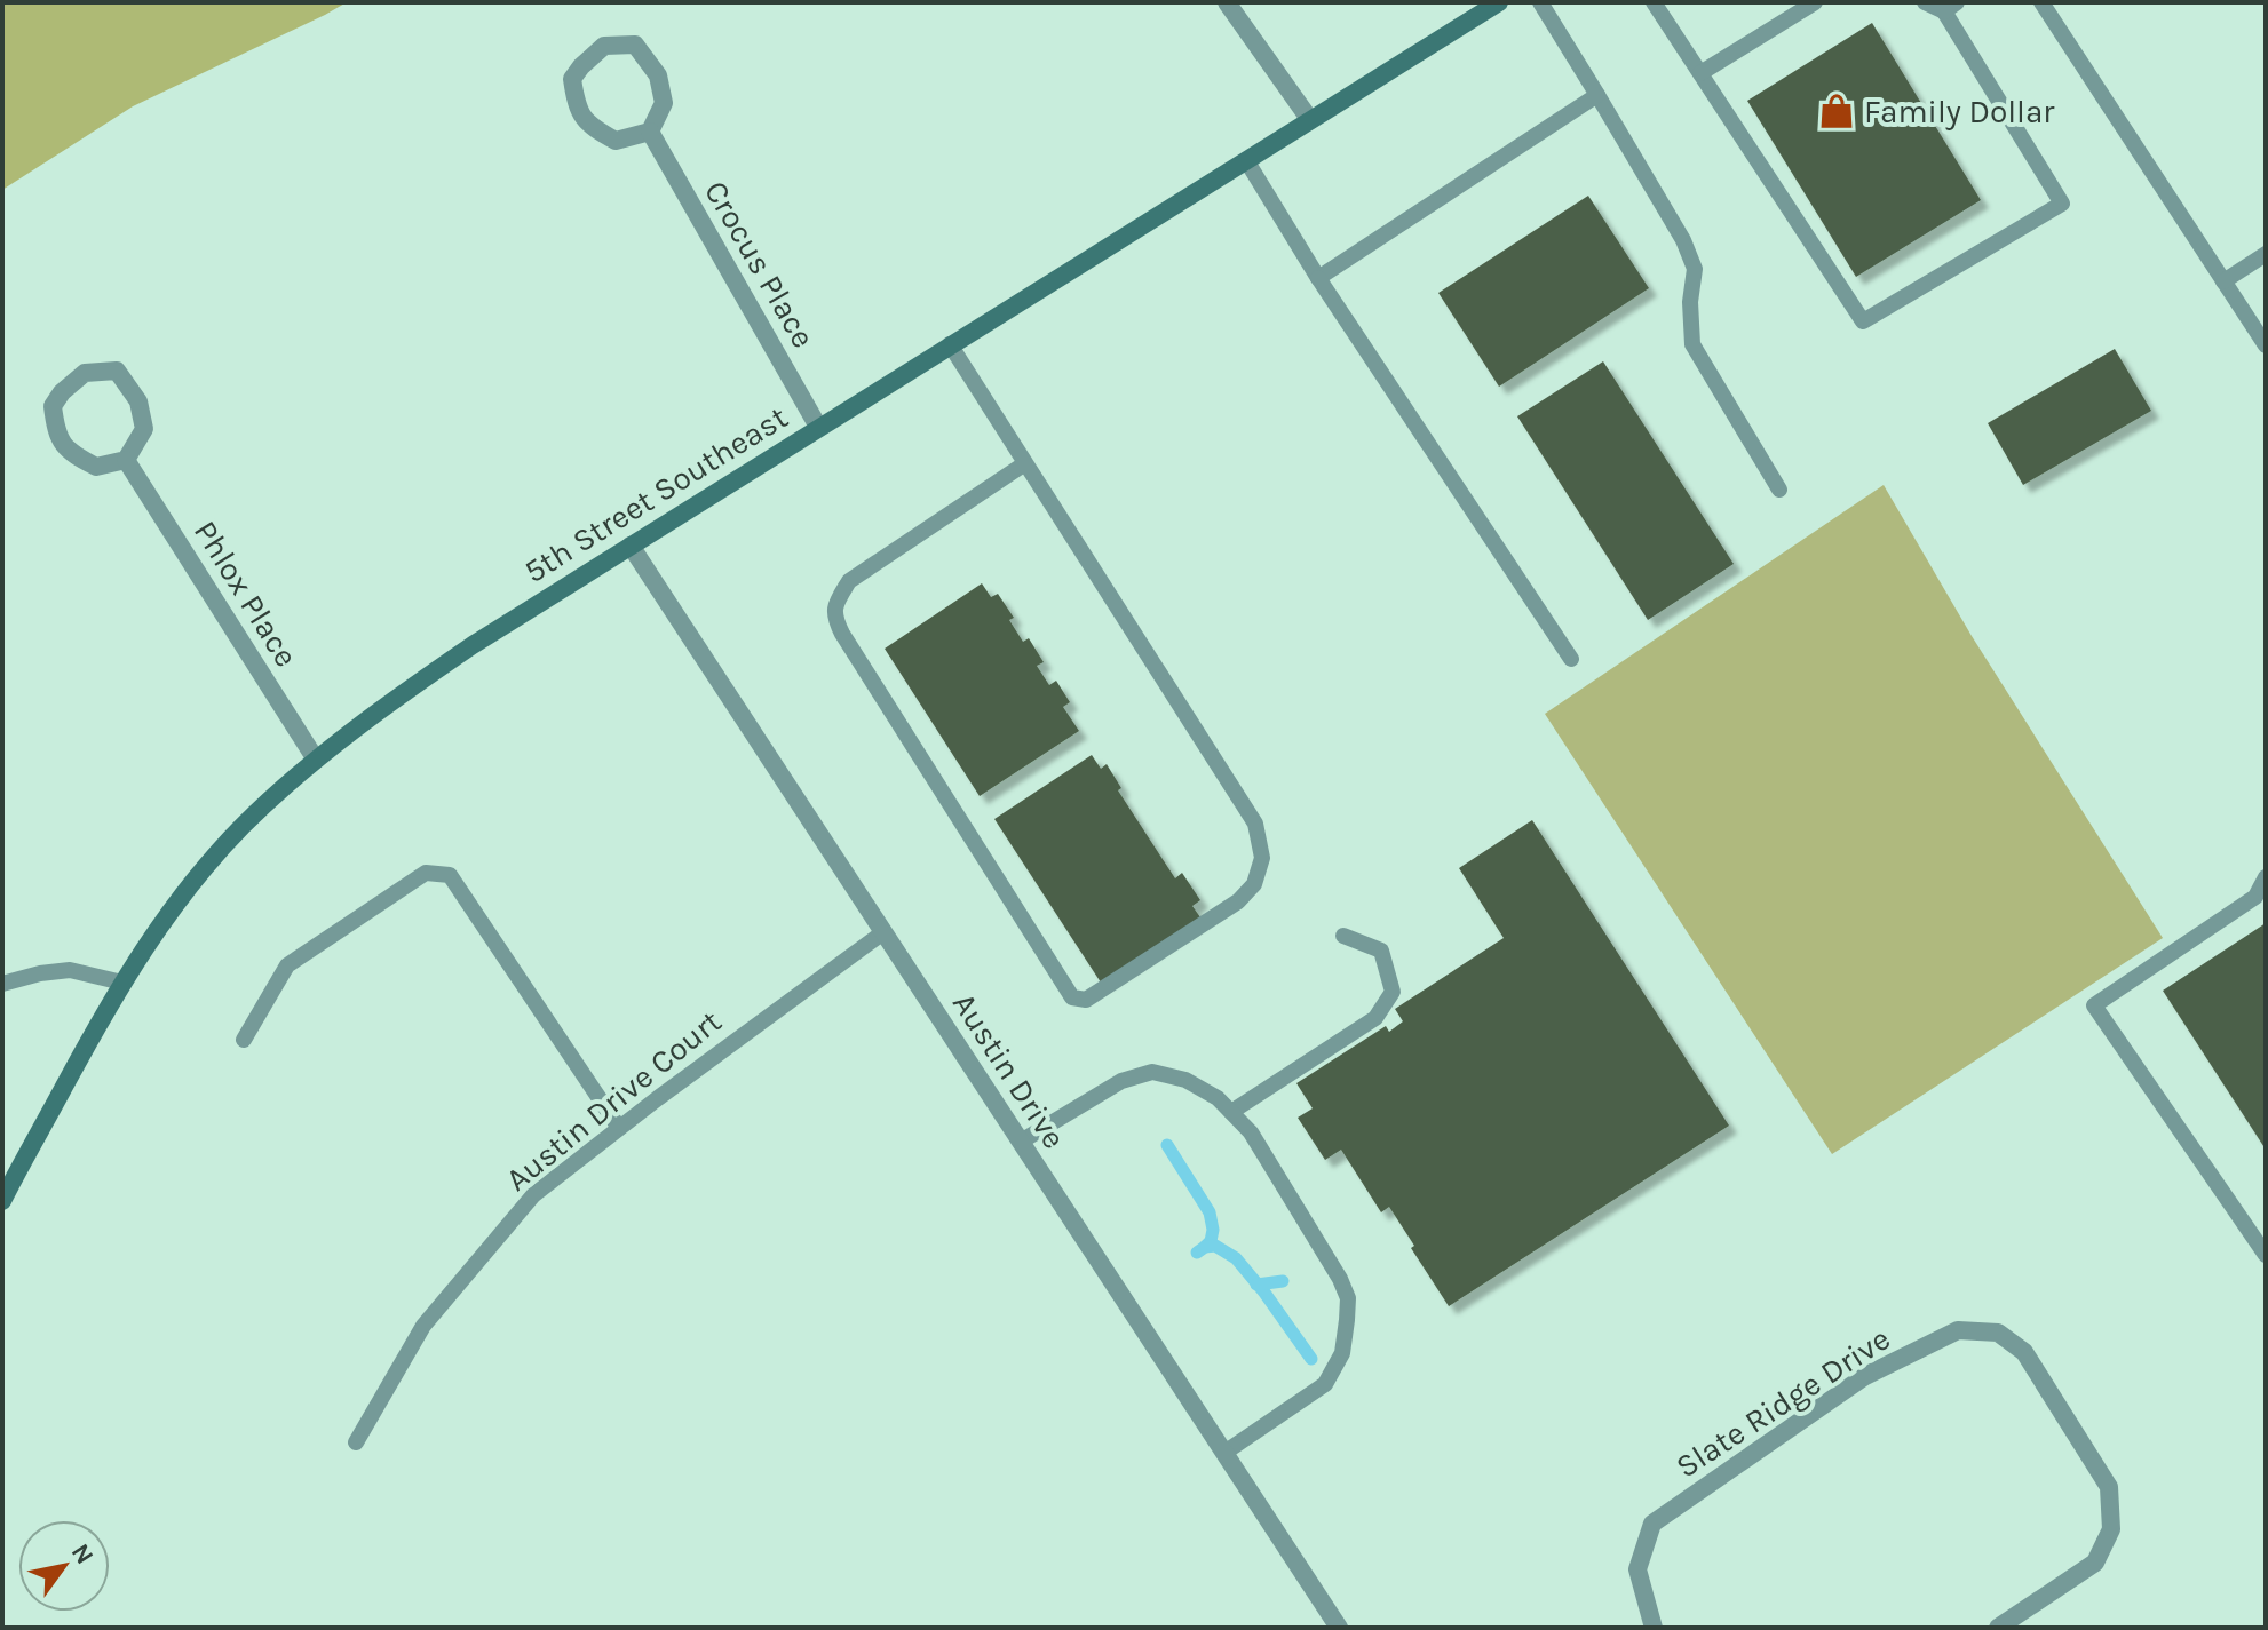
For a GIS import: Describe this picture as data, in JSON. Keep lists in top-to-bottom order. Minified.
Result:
{"streets":{"main road":["5th Street Southeast"],"street":["Crocus Place","Phlox Place","Austin Drive","Slate Ridge Drive"],"lane":["Austin Drive Court"]},"crossings":[["Crocus Place","5th Street Southeast"],["5th Street Southeast","Phlox Place"],["5th Street Southeast","Austin Drive"],["Austin Drive","Austin Drive Court"]],"places":{"shop":["Family Dollar"]},"north":"top right"}
